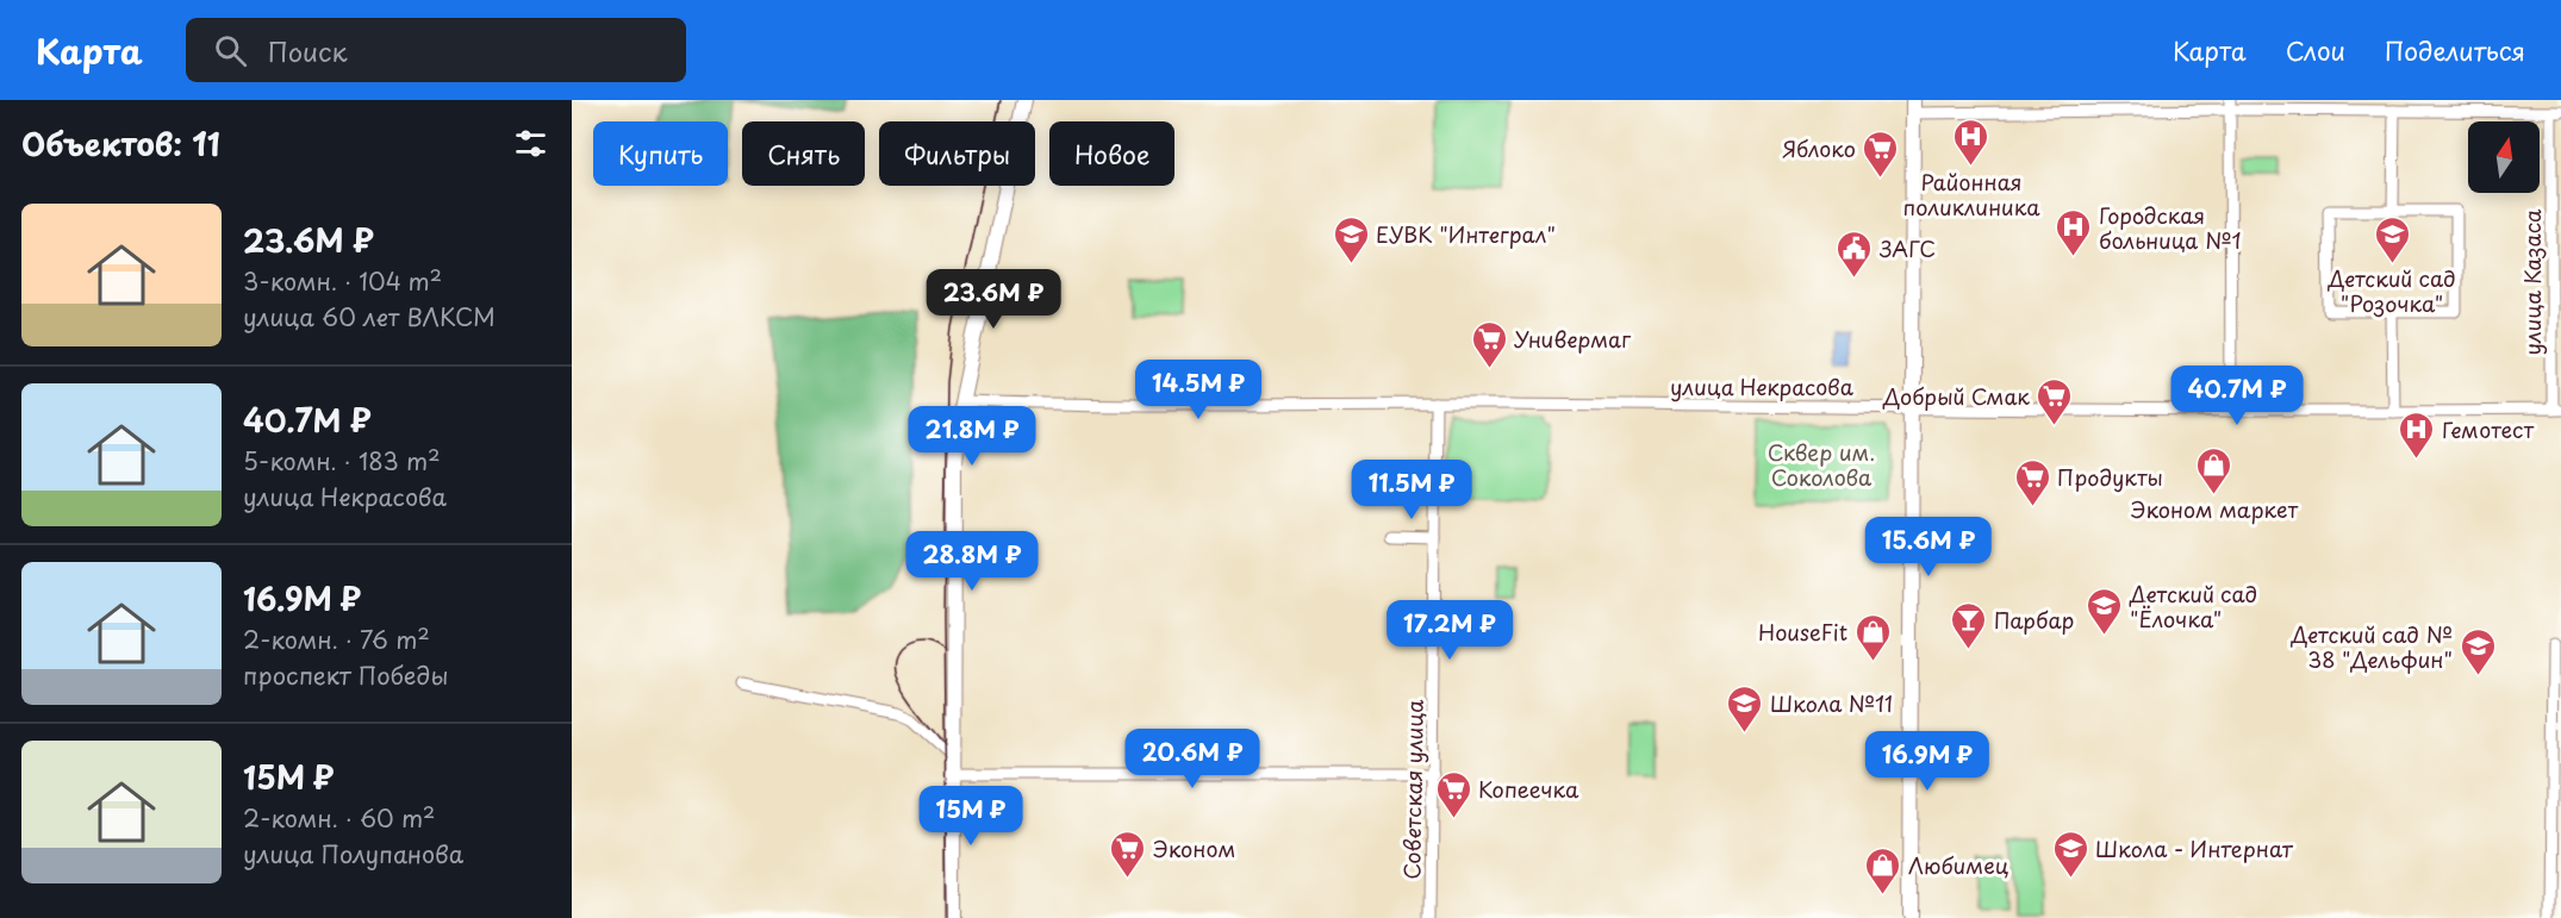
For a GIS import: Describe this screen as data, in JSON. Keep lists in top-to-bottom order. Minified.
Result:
{"streets":{"street":["улица Казаса","улица Некрасова","Советская улица"]},"crossings":[["улица Казаса","улица Некрасова"],["улица Некрасова","Советская улица"]],"parks":["Сквер им. Соколова"],"places":{"hospital":["Районная поликлиника","Городская больница №1","Гемотест"],"supermarket":["Яблоко","Универмаг","Добрый Смак","Продукты","Копеечка","Эконом"],"school or university":["ЕУВК \"Интеграл\"","Детский сад \"Розочка\"","Детский сад \"Ёлочка\"","Детский сад № 38 \"Дельфин\"","Школа №11","Школа - Интернат"],"public building":["ЗАГС"],"shop":["Эконом маркет","HouseFit","Любимец"],"bar":["Парбар"]},"north":"top","page":{"header":"Карта","search":"Поиск","nav":["Карта","Слои","Поделиться"],"heading":"Объектов: 11","chip":["Купить","Снять","Фильтры","Новое"],"list":[{"name":"23.6M ₽","note":"3-комн. · 104 m² · улица 60 лет ВЛКСМ"},{"name":"40.7M ₽","note":"5-комн. · 183 m² · улица Некрасова"},{"name":"16.9M ₽","note":"2-комн. · 76 m² · проспект Победы"},{"name":"15M ₽","note":"2-комн. · 60 m² · улица Полупанова"}],"price":["23.6M ₽","14.5M ₽","40.7M ₽","21.8M ₽","11.5M ₽","15.6M ₽","28.8M ₽","17.2M ₽","20.6M ₽","16.9M ₽","15M ₽"]}}
